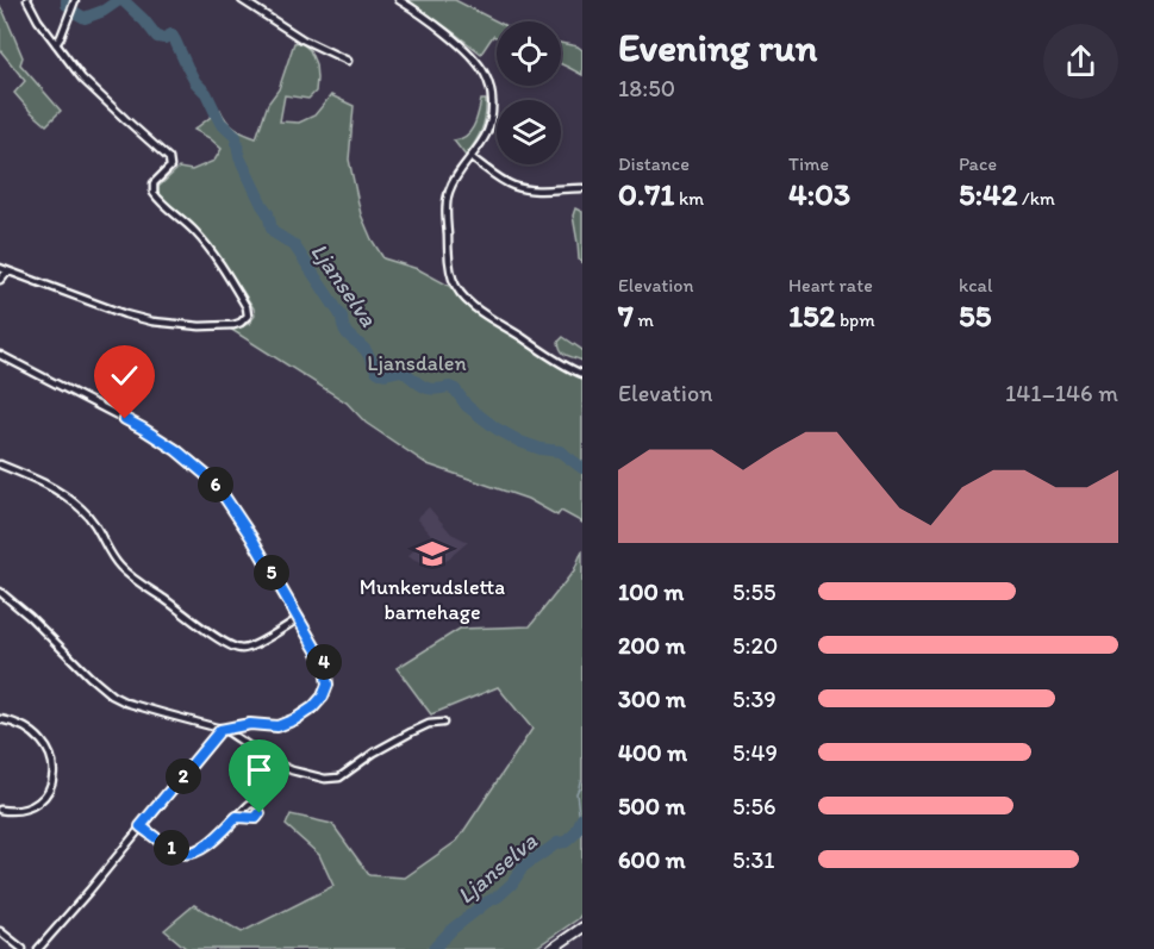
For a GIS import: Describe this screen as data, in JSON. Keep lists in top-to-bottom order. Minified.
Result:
{"water":["Ljanselva"],"parks":["Ljansdalen"],"places":{"school or university":["Munkerudsletta barnehage"]},"page":{"heading":["Evening run","18:50"],"stats":[["Distance","0.71 km"],["Time","4:03"],["Pace","5:42 /km"],["Elevation","7 m"],["Heart rate","152 bpm"],["kcal","55"]],"chart":["Elevation","141–146 m"],"pins":["6","5","4","2","1"],"list":[{"name":"100 m","note":"5:55"},{"name":"200 m","note":"5:20"},{"name":"300 m","note":"5:39"},{"name":"400 m","note":"5:49"},{"name":"500 m","note":"5:56"},{"name":"600 m","note":"5:31"}]}}
